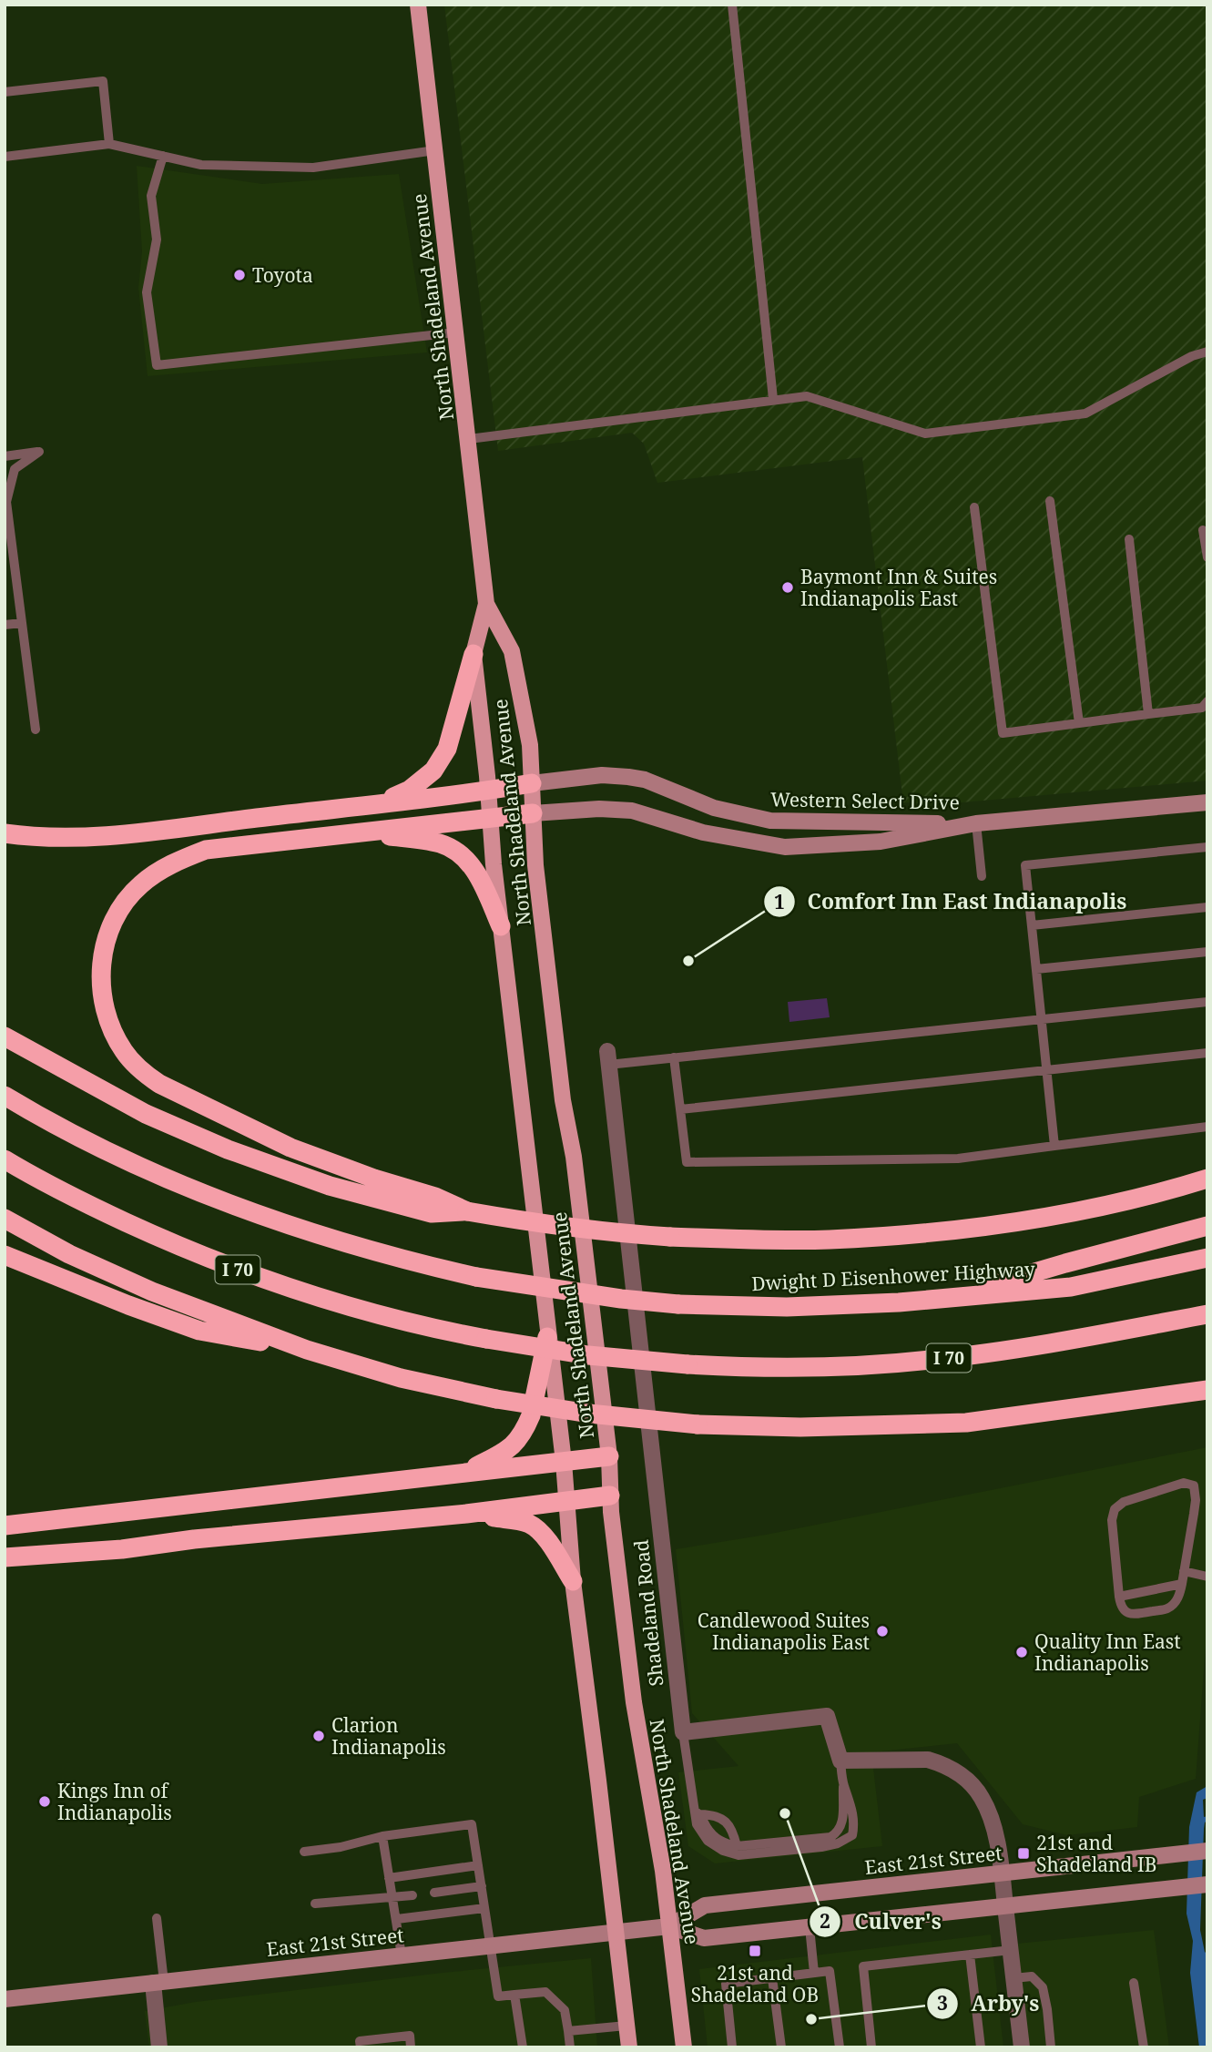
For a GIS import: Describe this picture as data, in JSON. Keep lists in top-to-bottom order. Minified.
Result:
{"streets":{"highway":["I 70","Dwight D Eisenhower Highway"],"main road":["North Shadeland Avenue","Western Select Drive","East 21st Street"],"street":["Shadeland Road"]},"crossings":[["North Shadeland Avenue","Western Select Drive"],["North Shadeland Avenue","East 21st Street"]],"places":{"other":["Toyota","Baymont Inn & Suites Indianapolis East","Comfort Inn East Indianapolis","Candlewood Suites Indianapolis East","Quality Inn East Indianapolis","Clarion Indianapolis","Kings Inn of Indianapolis","Culver's","Arby's"],"transit":["21st and Shadeland IB","21st and Shadeland OB"]}}
